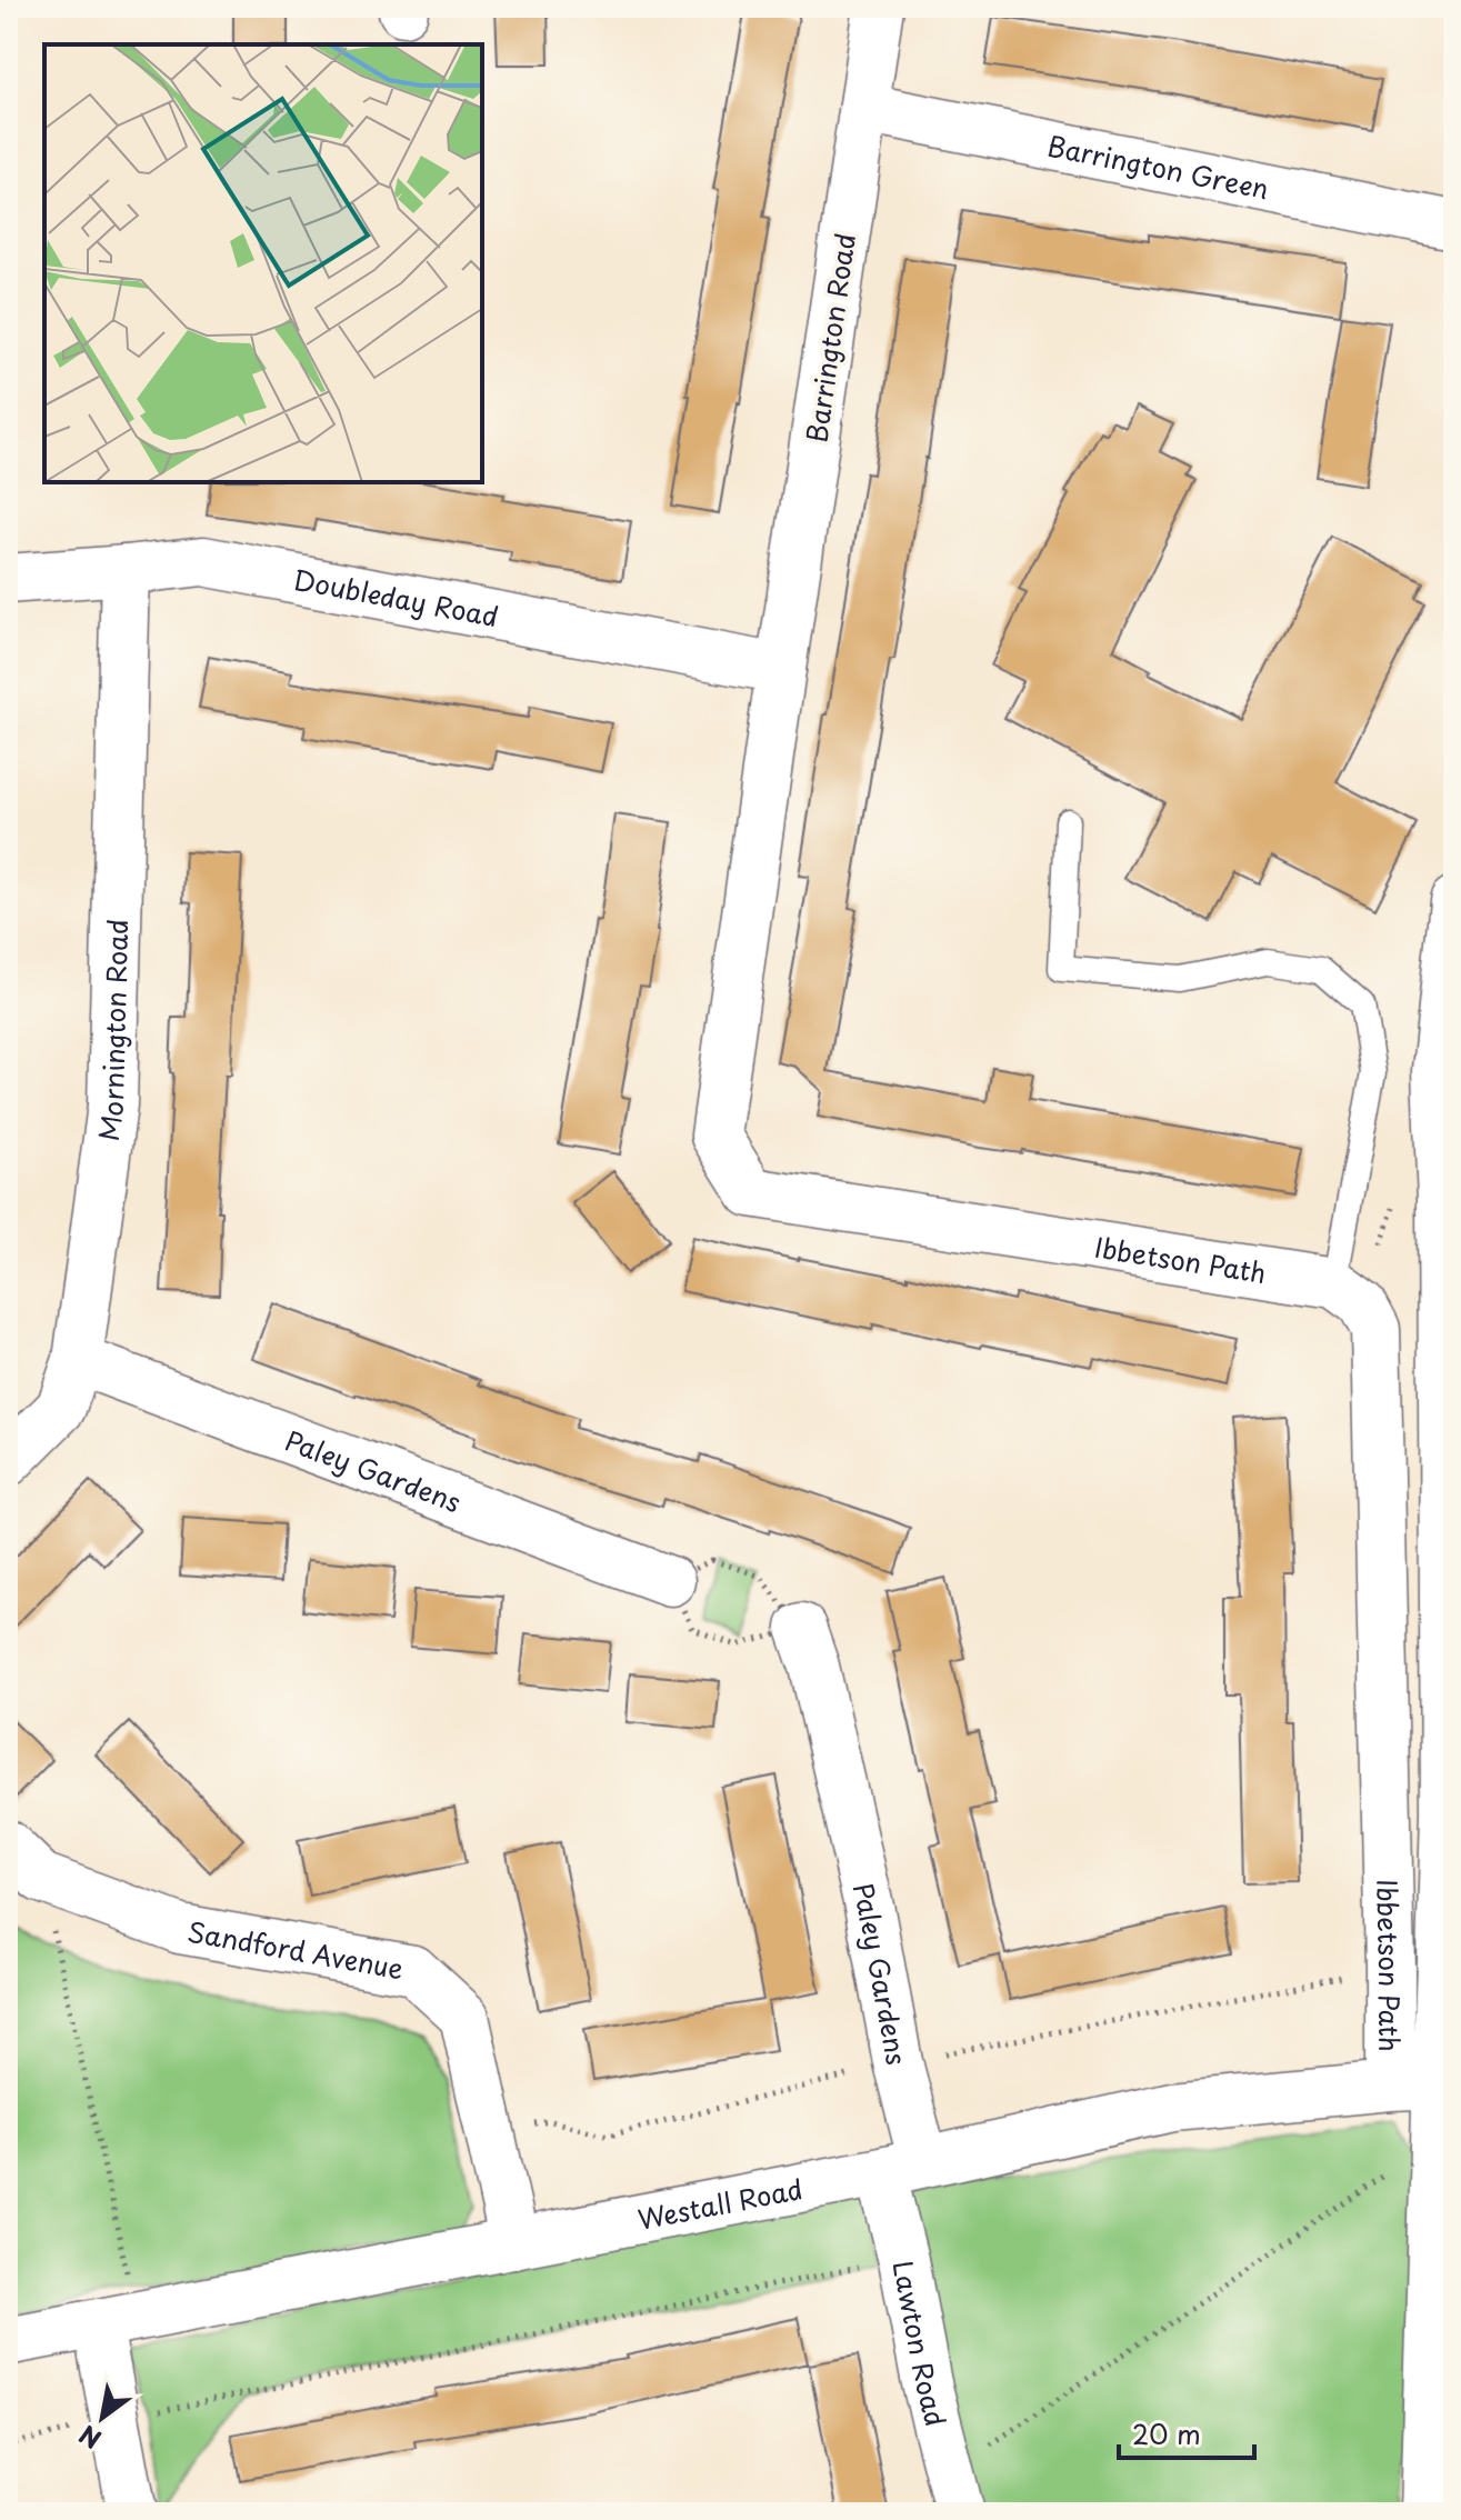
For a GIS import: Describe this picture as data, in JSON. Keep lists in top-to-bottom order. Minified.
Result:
{"streets":{"street":["Barrington Green","Barrington Road","Doubleday Road","Mornington Road","Ibbetson Path","Paley Gardens","Sandford Avenue","Westall Road","Lawton Road"]},"crossings":[["Barrington Green","Barrington Road"],["Barrington Road","Doubleday Road"],["Barrington Road","Ibbetson Path"],["Doubleday Road","Mornington Road"],["Doubleday Road","Ibbetson Path"],["Mornington Road","Paley Gardens"],["Ibbetson Path","Westall Road"],["Paley Gardens","Westall Road"],["Paley Gardens","Lawton Road"],["Sandford Avenue","Westall Road"],["Westall Road","Lawton Road"]],"scale_bar":"20 m","north":"bottom left"}
